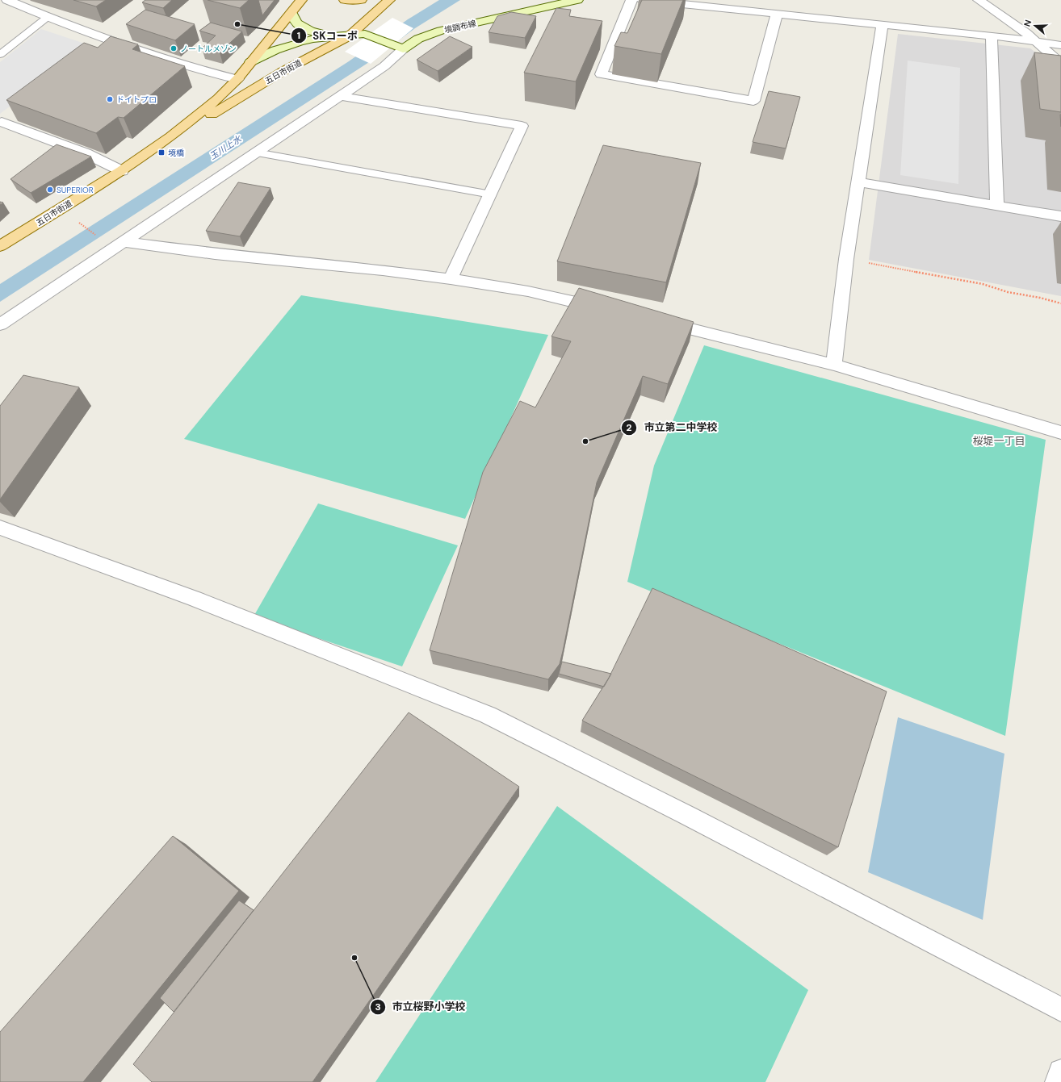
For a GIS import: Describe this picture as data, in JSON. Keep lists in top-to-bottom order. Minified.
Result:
{"streets":{"main road":["境調布線","五日市街道"]},"districts":["桜堤一丁目"],"water":["玉川上水"],"places":{"other":["SKコーポ","ノートルメゾン","ドイトプロ","SUPERIOR","市立第二中学校","市立桜野小学校"],"transit":["境橋"]},"north":"left"}
